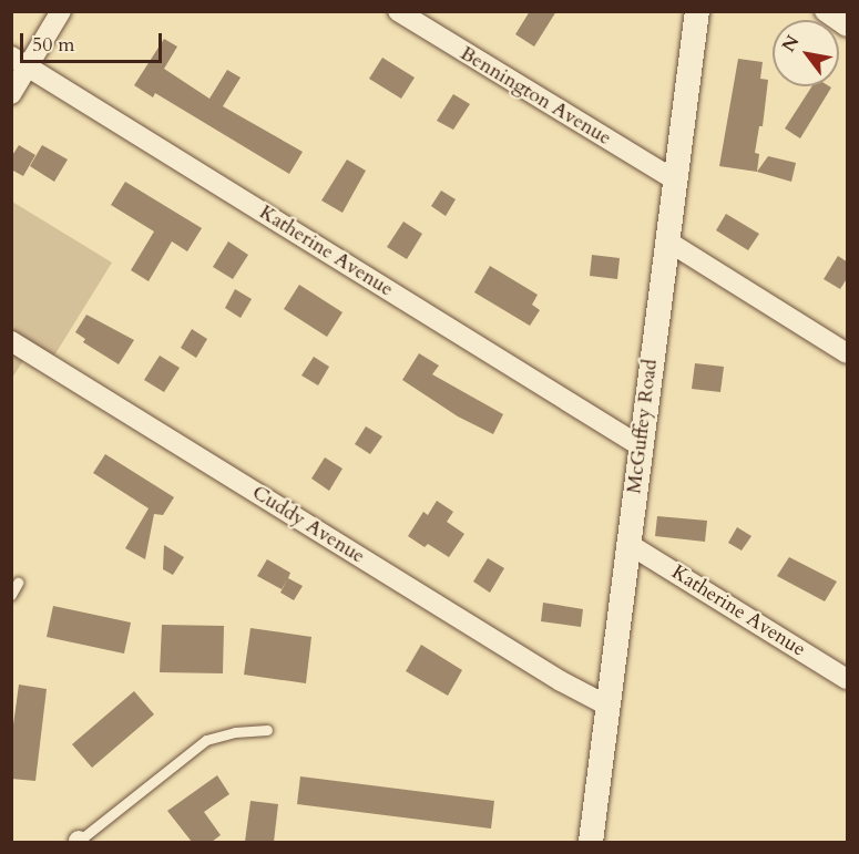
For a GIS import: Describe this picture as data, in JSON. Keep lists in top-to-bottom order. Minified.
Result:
{"streets":{"street":["Bennington Avenue","Katherine Avenue","McGuffey Road","Cuddy Avenue"]},"crossings":[["Bennington Avenue","McGuffey Road"],["Katherine Avenue","McGuffey Road"],["McGuffey Road","Cuddy Avenue"]],"scale_bar":"50 m","north":"top left"}
